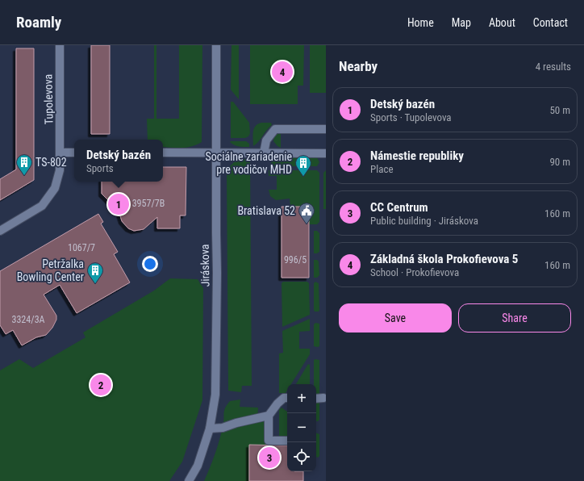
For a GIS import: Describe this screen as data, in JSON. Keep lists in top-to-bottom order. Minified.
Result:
{"streets":{"street":["Tupolevova","Jiráskova"]},"places":{"building":["TS-802","Sociálne zariadenie pre vodičov MHD","Petržalka Bowling Center"],"public building":["Bratislava 52"]},"house_numbers":["3957/7B","1067/7","996/5","3324/3A"],"page":{"header":"Roamly","nav":["Home","Map","About","Contact"],"heading":["Nearby","4 results"],"pins":["4","1","2","3"],"list":[{"mark":"1","name":"Detský bazén","note":"Sports · Tupolevova","value":"50 m"},{"mark":"2","name":"Námestie republiky","note":"Place","value":"90 m"},{"mark":"3","name":"CC Centrum","note":"Public building · Jiráskova","value":"160 m"},{"mark":"4","name":"Základná škola Prokofievova 5","note":"School · Prokofievova","value":"160 m"}],"popup":["Detský bazén","Sports"],"buttons":["Save","Share"],"map_buttons":["+","−"]}}
